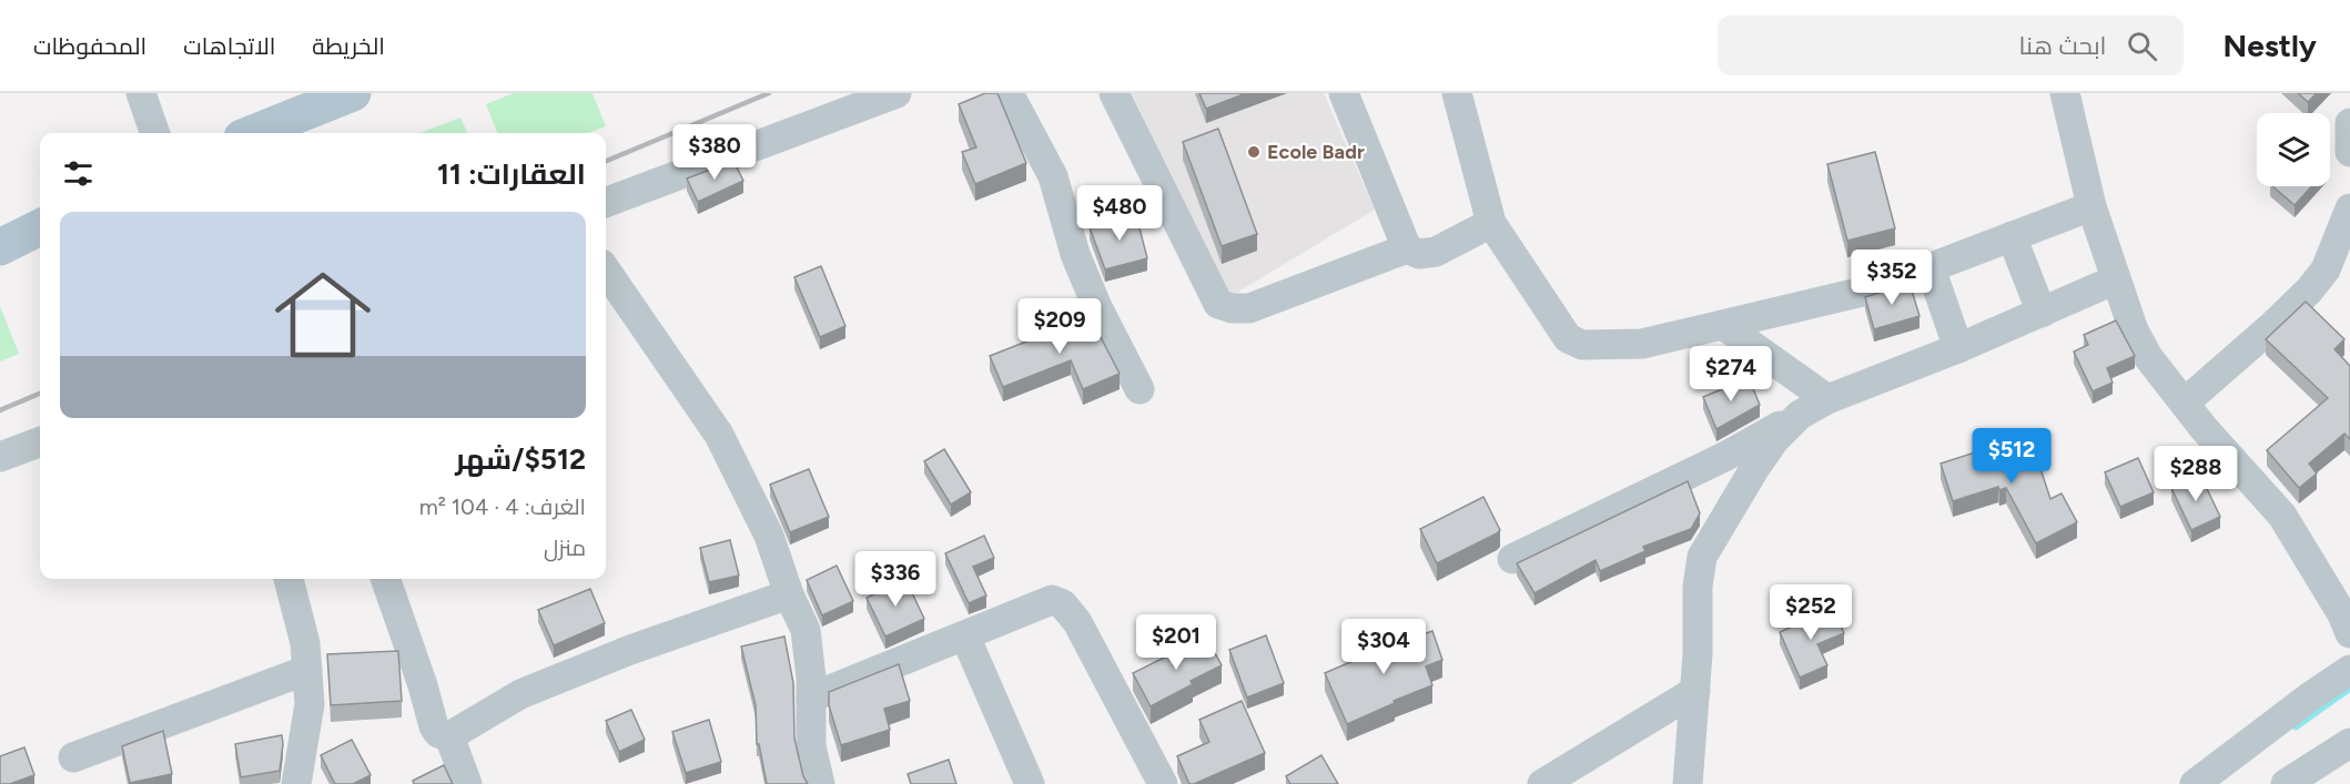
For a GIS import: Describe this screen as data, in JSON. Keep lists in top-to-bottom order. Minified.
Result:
{"places":["Ecole Badr"],"page":{"header":"Nestly","search":"ابحث هنا","nav":["الخريطة","الاتجاهات","المحفوظات"],"price":["$380","$480","$352","$209","$274","$512","$288","$336","$252","$201","$304"],"heading":"العقارات: 11","list":[{"name":"$512/شهر","note":"الغرف: 4 · 104 m² · منزل"}]}}
